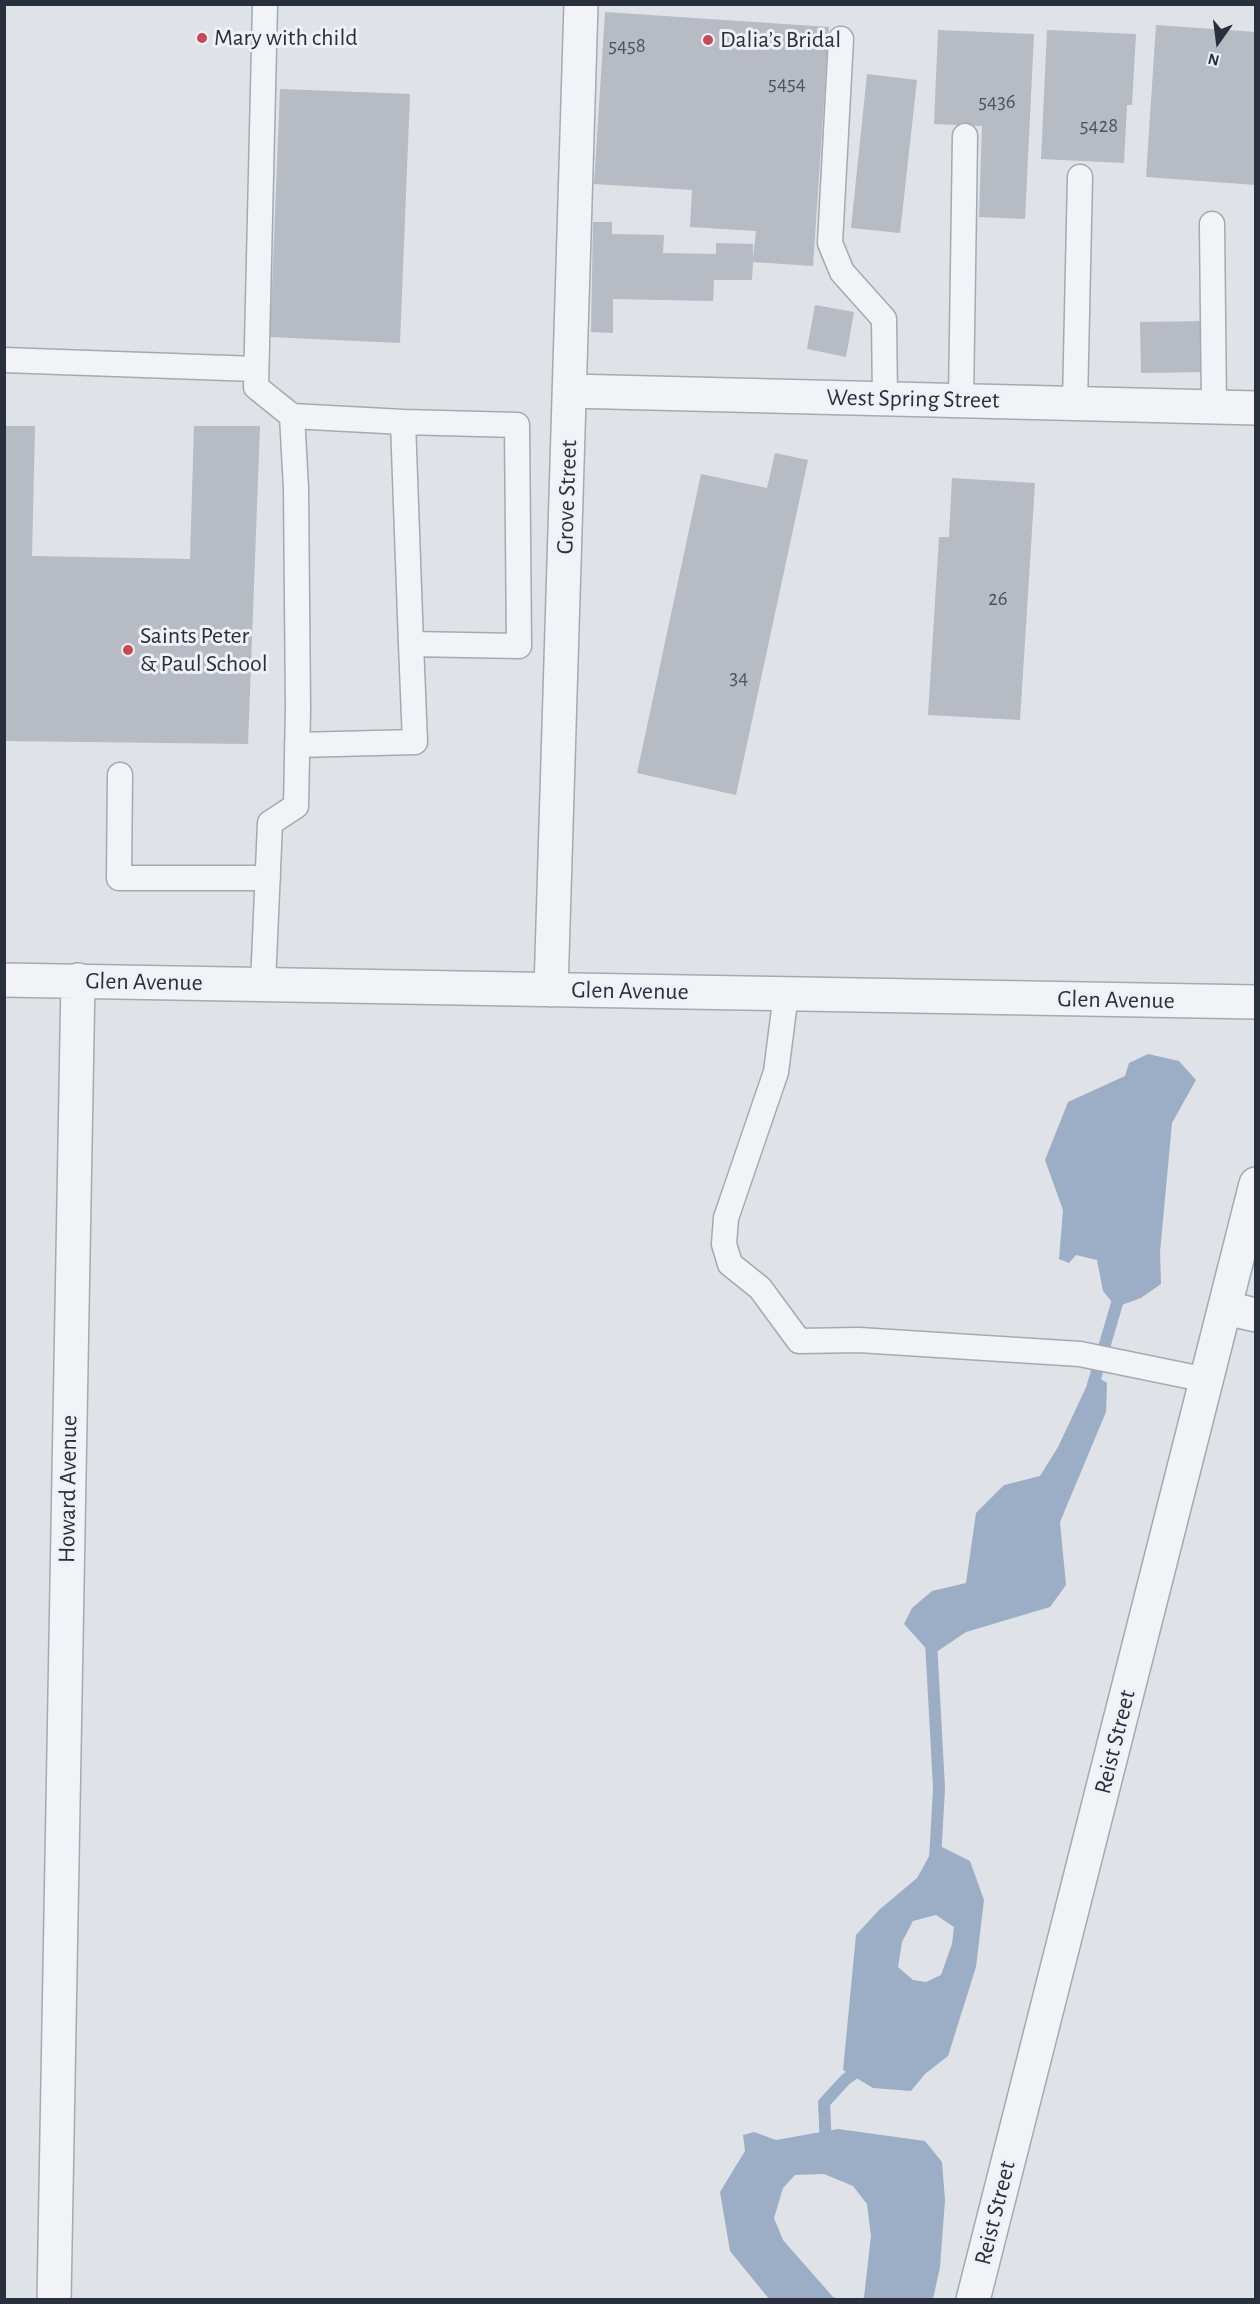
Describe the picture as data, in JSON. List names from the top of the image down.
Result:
{
  "streets": {
    "street": [
      "West Spring Street",
      "Grove Street",
      "Glen Avenue",
      "Howard Avenue",
      "Reist Street"
    ]
  },
  "crossings": [
    ["West Spring Street", "Grove Street"],
    ["Grove Street", "Glen Avenue"],
    ["Glen Avenue", "Howard Avenue"]
  ],
  "places": ["Mary with child", "Dalia’s Bridal", "Saints Peter & Paul School"],
  "house_numbers": [
    "5458",
    "5454",
    "5436",
    "5428",
    "26",
    "34"
  ],
  "north": "bottom"
}
